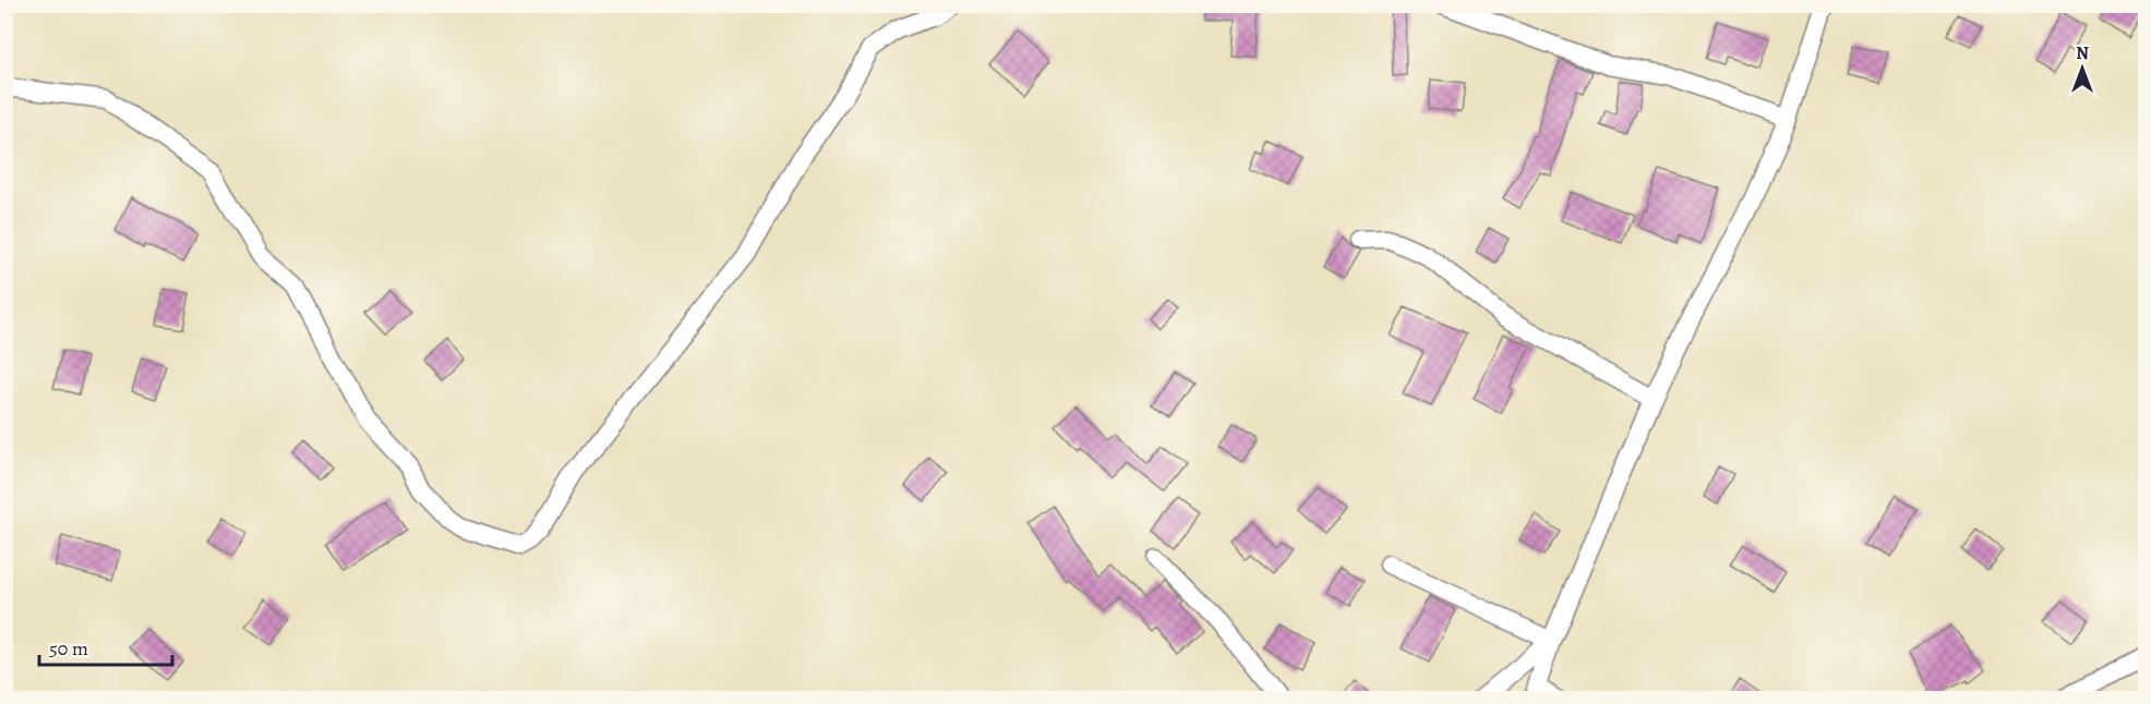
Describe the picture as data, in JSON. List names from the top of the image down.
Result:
{
  "scale_bar": "50 m",
  "north": "top"
}
